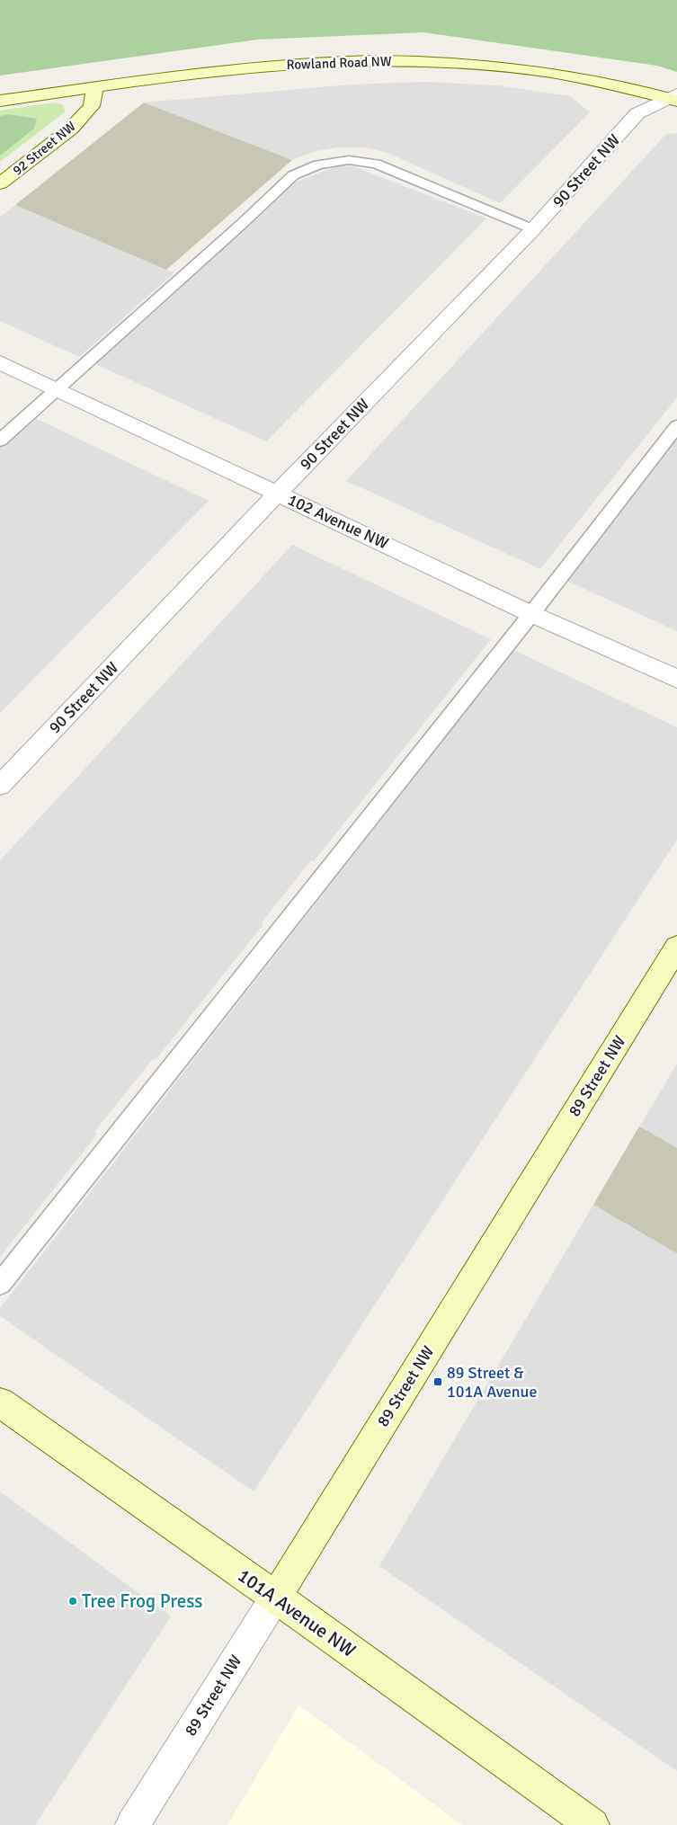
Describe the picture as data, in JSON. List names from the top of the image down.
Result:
{
  "streets": {
    "street": [
      "Rowland Road NW",
      "92 Street NW",
      "90 Street NW",
      "102 Avenue NW",
      "89 Street NW",
      "101A Avenue NW"
    ]
  },
  "crossings": [
    ["Rowland Road NW", "92 Street NW"],
    ["Rowland Road NW", "90 Street NW"],
    ["90 Street NW", "102 Avenue NW"],
    ["89 Street NW", "101A Avenue NW"]
  ],
  "places": {
    "transit": ["89 Street & 101A Avenue"],
    "other": ["Tree Frog Press"]
  }
}
